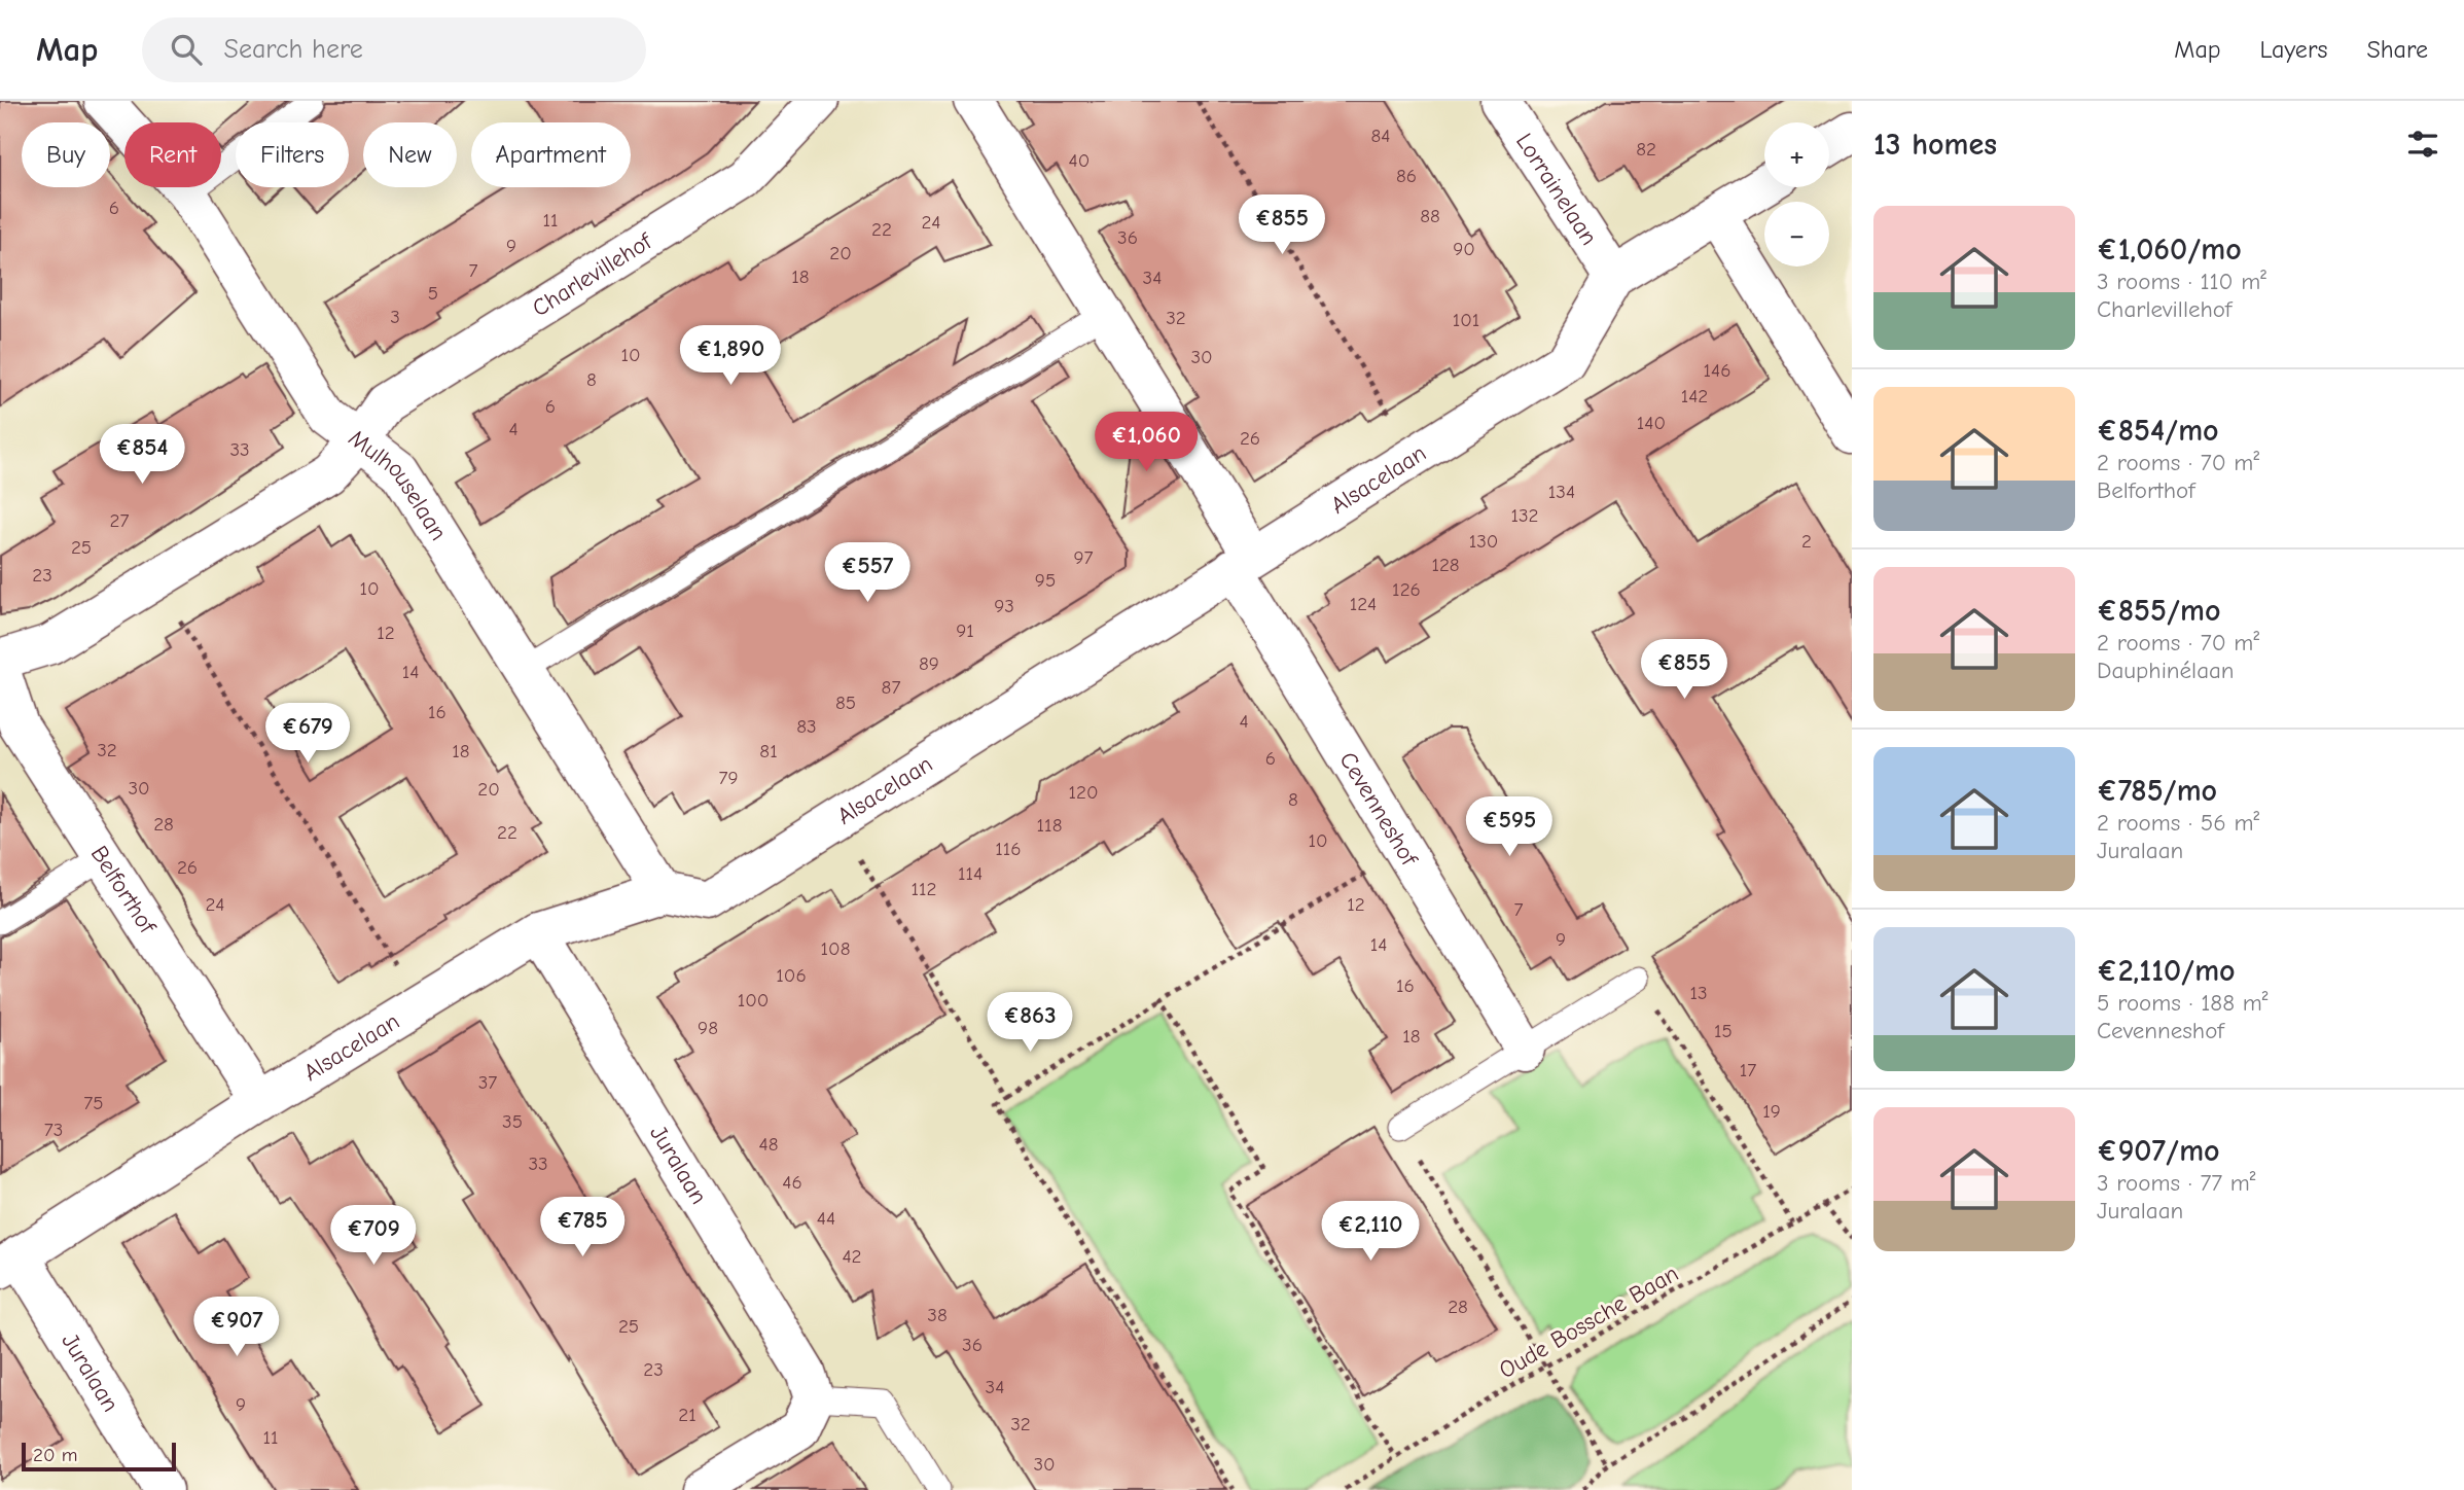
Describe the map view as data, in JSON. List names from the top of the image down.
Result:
{
  "streets": {
    "street": [
      "Lorrainelaan",
      "Charlevillehof",
      "Alsacelaan",
      "Mulhouselaan",
      "Cevenneshof",
      "Belforthof",
      "Juralaan"
    ],
    "path": ["Oude Bossche Baan"]
  },
  "crossings": [
    ["Lorrainelaan", "Alsacelaan"],
    ["Charlevillehof", "Mulhouselaan"],
    ["Alsacelaan", "Mulhouselaan"],
    ["Alsacelaan", "Cevenneshof"],
    ["Alsacelaan", "Belforthof"],
    ["Alsacelaan", "Juralaan"]
  ],
  "house_numbers": [
    "84",
    "82",
    "40",
    "86",
    "6",
    "88",
    "11",
    "24",
    "22",
    "36",
    "9",
    "90",
    "20",
    "7",
    "18",
    "34",
    "5",
    "3",
    "32",
    "101",
    "10",
    "30",
    "146",
    "8",
    "142",
    "6",
    "140",
    "4",
    "26",
    "33",
    "134",
    "132",
    "27",
    "130",
    "2",
    "25",
    "97",
    "128",
    "23",
    "95",
    "10",
    "126",
    "124",
    "93",
    "91",
    "12",
    "89",
    "14",
    "87",
    "85",
    "16",
    "4",
    "83",
    "32",
    "18",
    "81",
    "6",
    "79",
    "30",
    "20",
    "120",
    "8",
    "28",
    "118",
    "22",
    "10",
    "116",
    "26",
    "114",
    "112",
    "24",
    "12",
    "7",
    "9",
    "14",
    "108",
    "106",
    "16",
    "13",
    "100",
    "98",
    "15",
    "18",
    "17",
    "37",
    "75",
    "19",
    "35",
    "73",
    "48",
    "33",
    "46",
    "44",
    "42",
    "28",
    "38",
    "25",
    "36",
    "23",
    "34",
    "9",
    "21",
    "32",
    "11",
    "30"
  ],
  "scale_bar": "20 m",
  "page": {
    "header": "Map",
    "search": "Search here",
    "nav": ["Map", "Layers", "Share"],
    "heading": "13 homes",
    "map_buttons": ["+", "−"],
    "chip": [
      "Buy",
      "Rent",
      "Filters",
      "New",
      "Apartment"
    ],
    "list": [
      {
        "name": "€1,060/mo",
        "note": "3 rooms · 110 m² · Charlevillehof"
      },
      {
        "name": "€854/mo",
        "note": "2 rooms · 70 m² · Belforthof"
      },
      {
        "name": "€855/mo",
        "note": "2 rooms · 70 m² · Dauphinélaan"
      },
      {
        "name": "€785/mo",
        "note": "2 rooms · 56 m² · Juralaan"
      },
      {
        "name": "€2,110/mo",
        "note": "5 rooms · 188 m² · Cevenneshof"
      },
      {
        "name": "€907/mo",
        "note": "3 rooms · 77 m² · Juralaan"
      }
    ],
    "price": [
      "€855",
      "€1,890",
      "€1,060",
      "€854",
      "€557",
      "€855",
      "€679",
      "€595",
      "€863",
      "€785",
      "€2,110",
      "€709",
      "€907"
    ],
    "scale": "20 m"
  }
}
